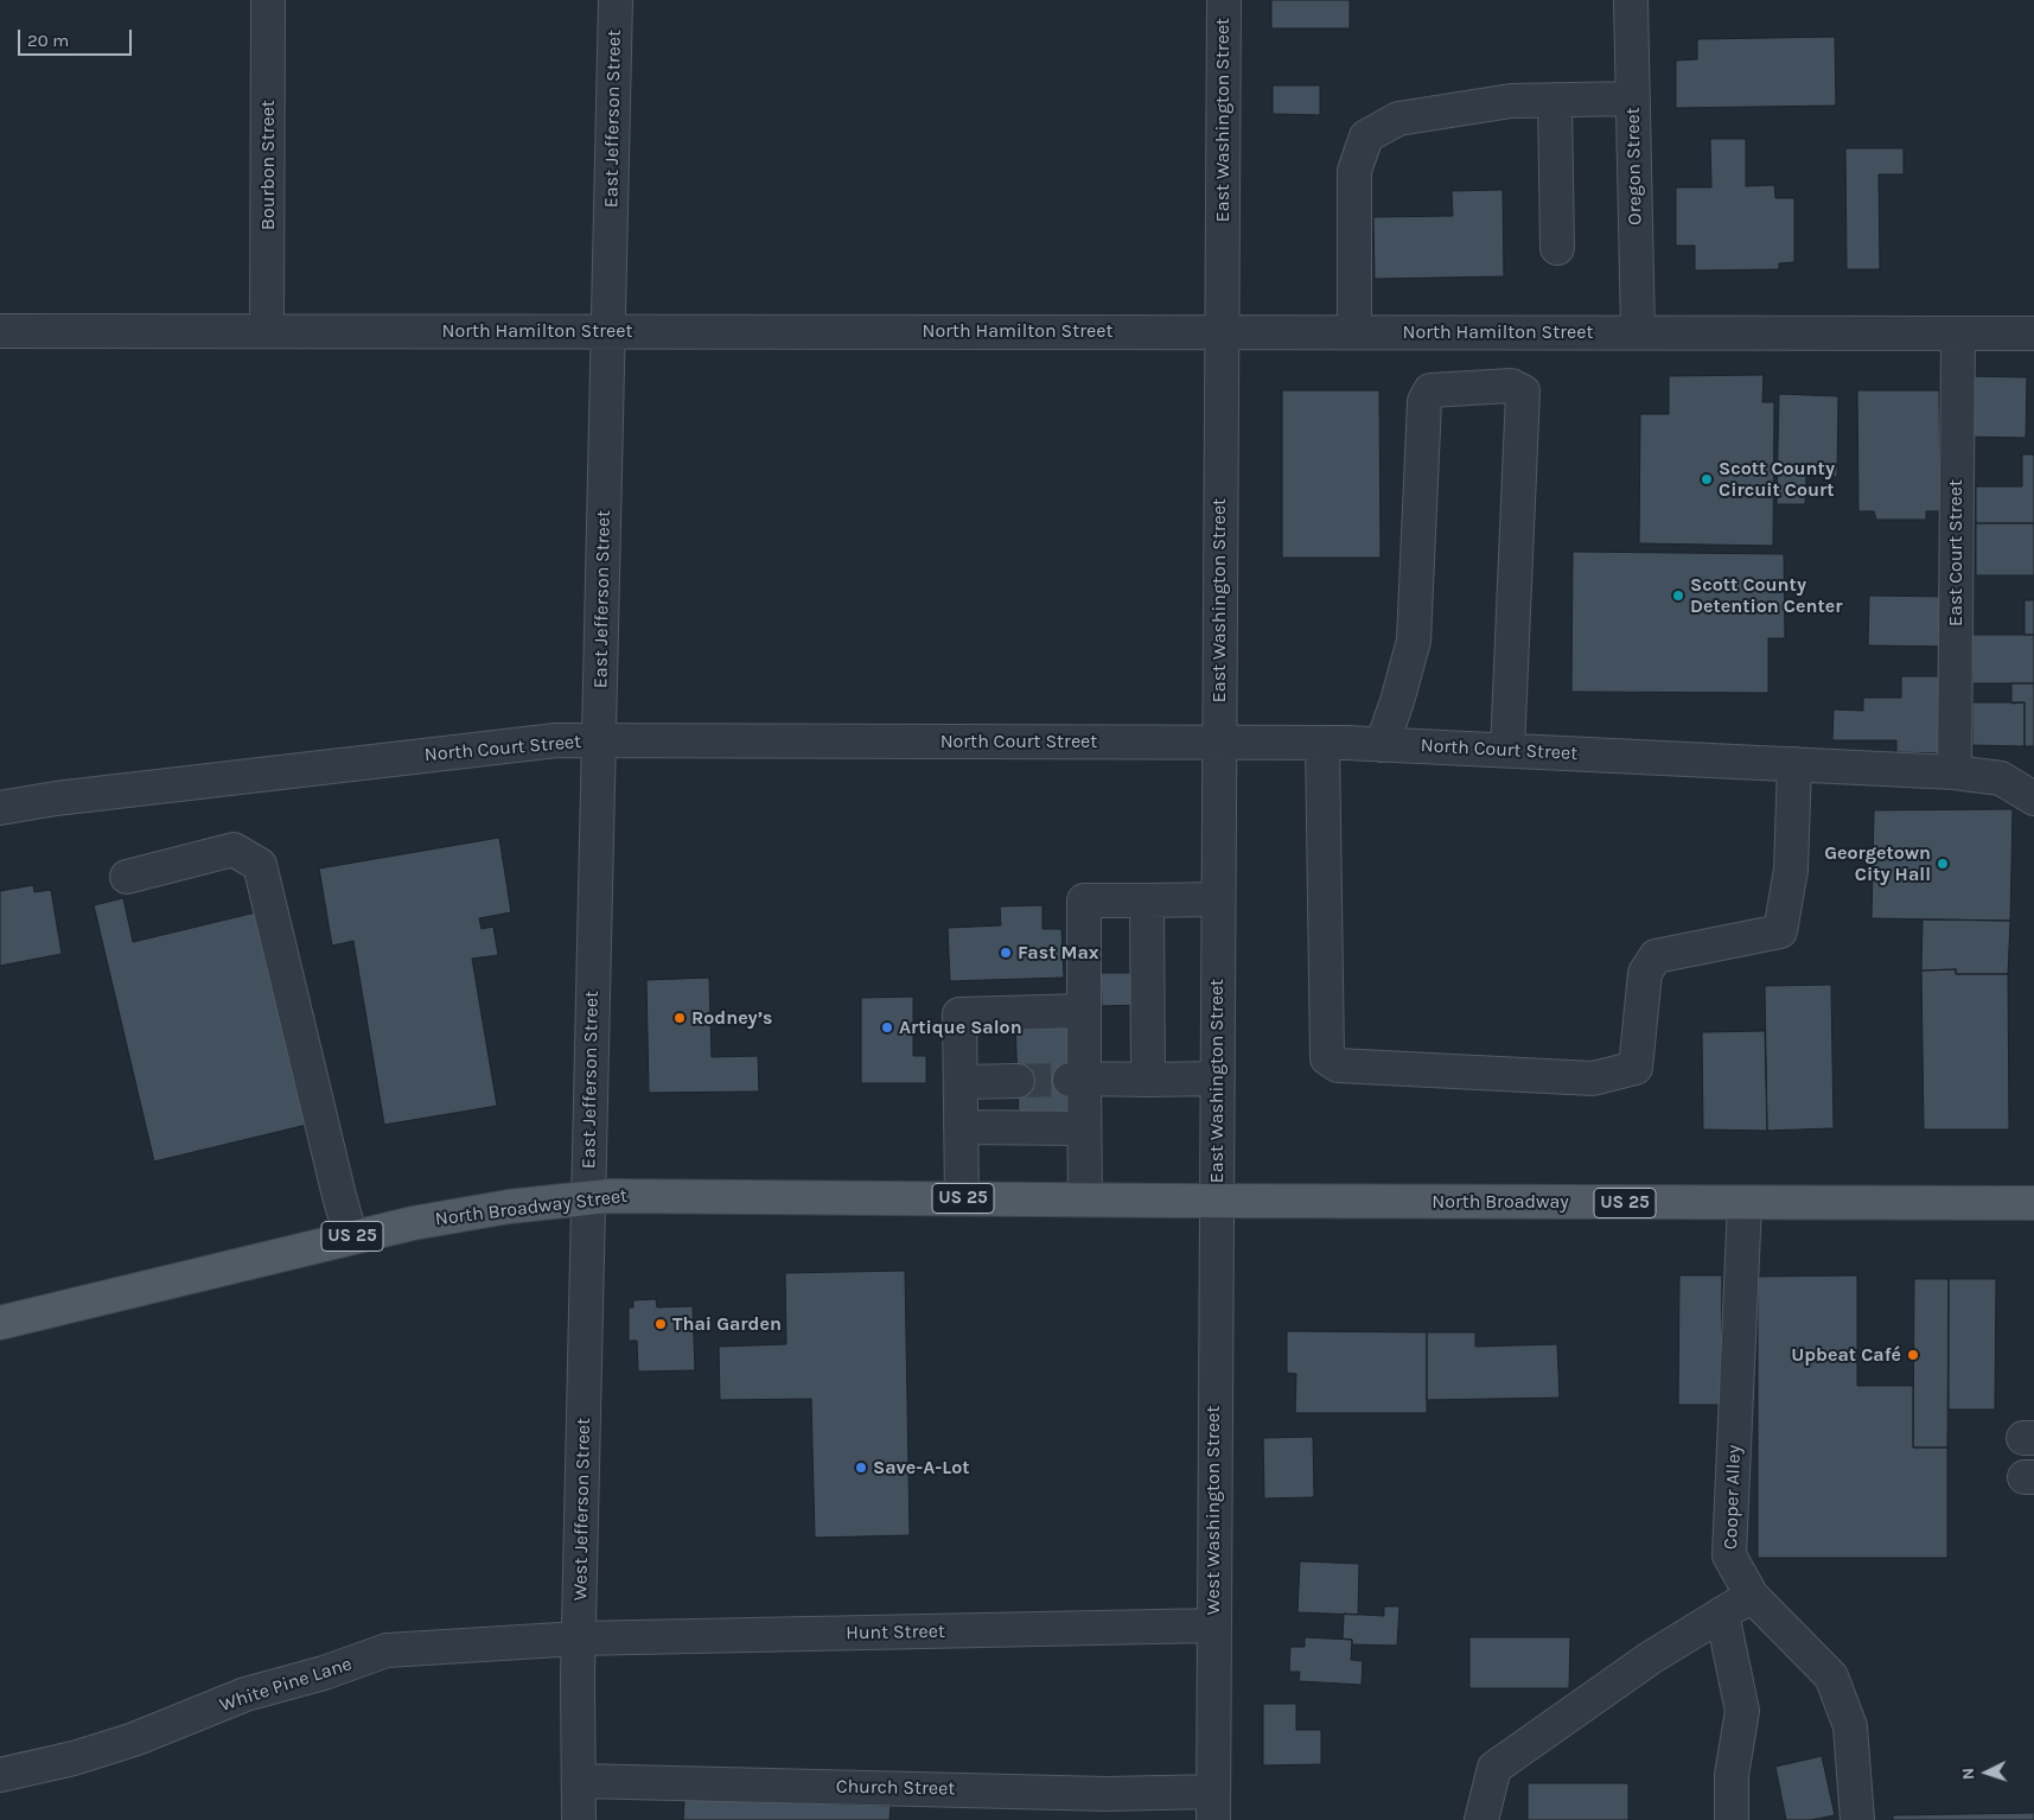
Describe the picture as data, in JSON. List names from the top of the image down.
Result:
{
  "streets": {
    "main road": ["US 25", "North Broadway", "North Broadway Street"],
    "street": [
      "East Jefferson Street",
      "East Washington Street",
      "Bourbon Street",
      "Oregon Street",
      "North Hamilton Street",
      "East Court Street",
      "North Court Street",
      "Cooper Alley",
      "West Jefferson Street",
      "West Washington Street",
      "Hunt Street",
      "White Pine Lane",
      "Church Street"
    ]
  },
  "crossings": [
    ["East Jefferson Street", "North Hamilton Street"],
    ["East Jefferson Street", "North Court Street"],
    ["East Jefferson Street", "North Broadway Street"],
    ["East Jefferson Street", "West Jefferson Street"],
    ["East Washington Street", "North Hamilton Street"],
    ["East Washington Street", "North Court Street"],
    ["East Washington Street", "North Broadway"],
    ["East Washington Street", "North Broadway Street"],
    ["East Washington Street", "West Washington Street"],
    ["Bourbon Street", "North Hamilton Street"],
    ["Oregon Street", "North Hamilton Street"],
    ["North Hamilton Street", "East Court Street"],
    ["East Court Street", "North Court Street"],
    ["North Broadway", "North Broadway Street"],
    ["North Broadway", "Cooper Alley"],
    ["North Broadway", "West Washington Street"],
    ["North Broadway Street", "West Jefferson Street"],
    ["North Broadway Street", "West Washington Street"],
    ["West Jefferson Street", "Hunt Street"],
    ["West Jefferson Street", "White Pine Lane"],
    ["West Jefferson Street", "Church Street"],
    ["West Washington Street", "Hunt Street"],
    ["West Washington Street", "Church Street"],
    ["Hunt Street", "White Pine Lane"]
  ],
  "places": [
    "Scott County Circuit Court",
    "Scott County Detention Center",
    "Georgetown City Hall",
    "Fast Max",
    "Rodney’s",
    "Artique Salon",
    "Thai Garden",
    "Upbeat Café",
    "Save-A-Lot"
  ],
  "scale_bar": "20 m",
  "north": "left"
}
